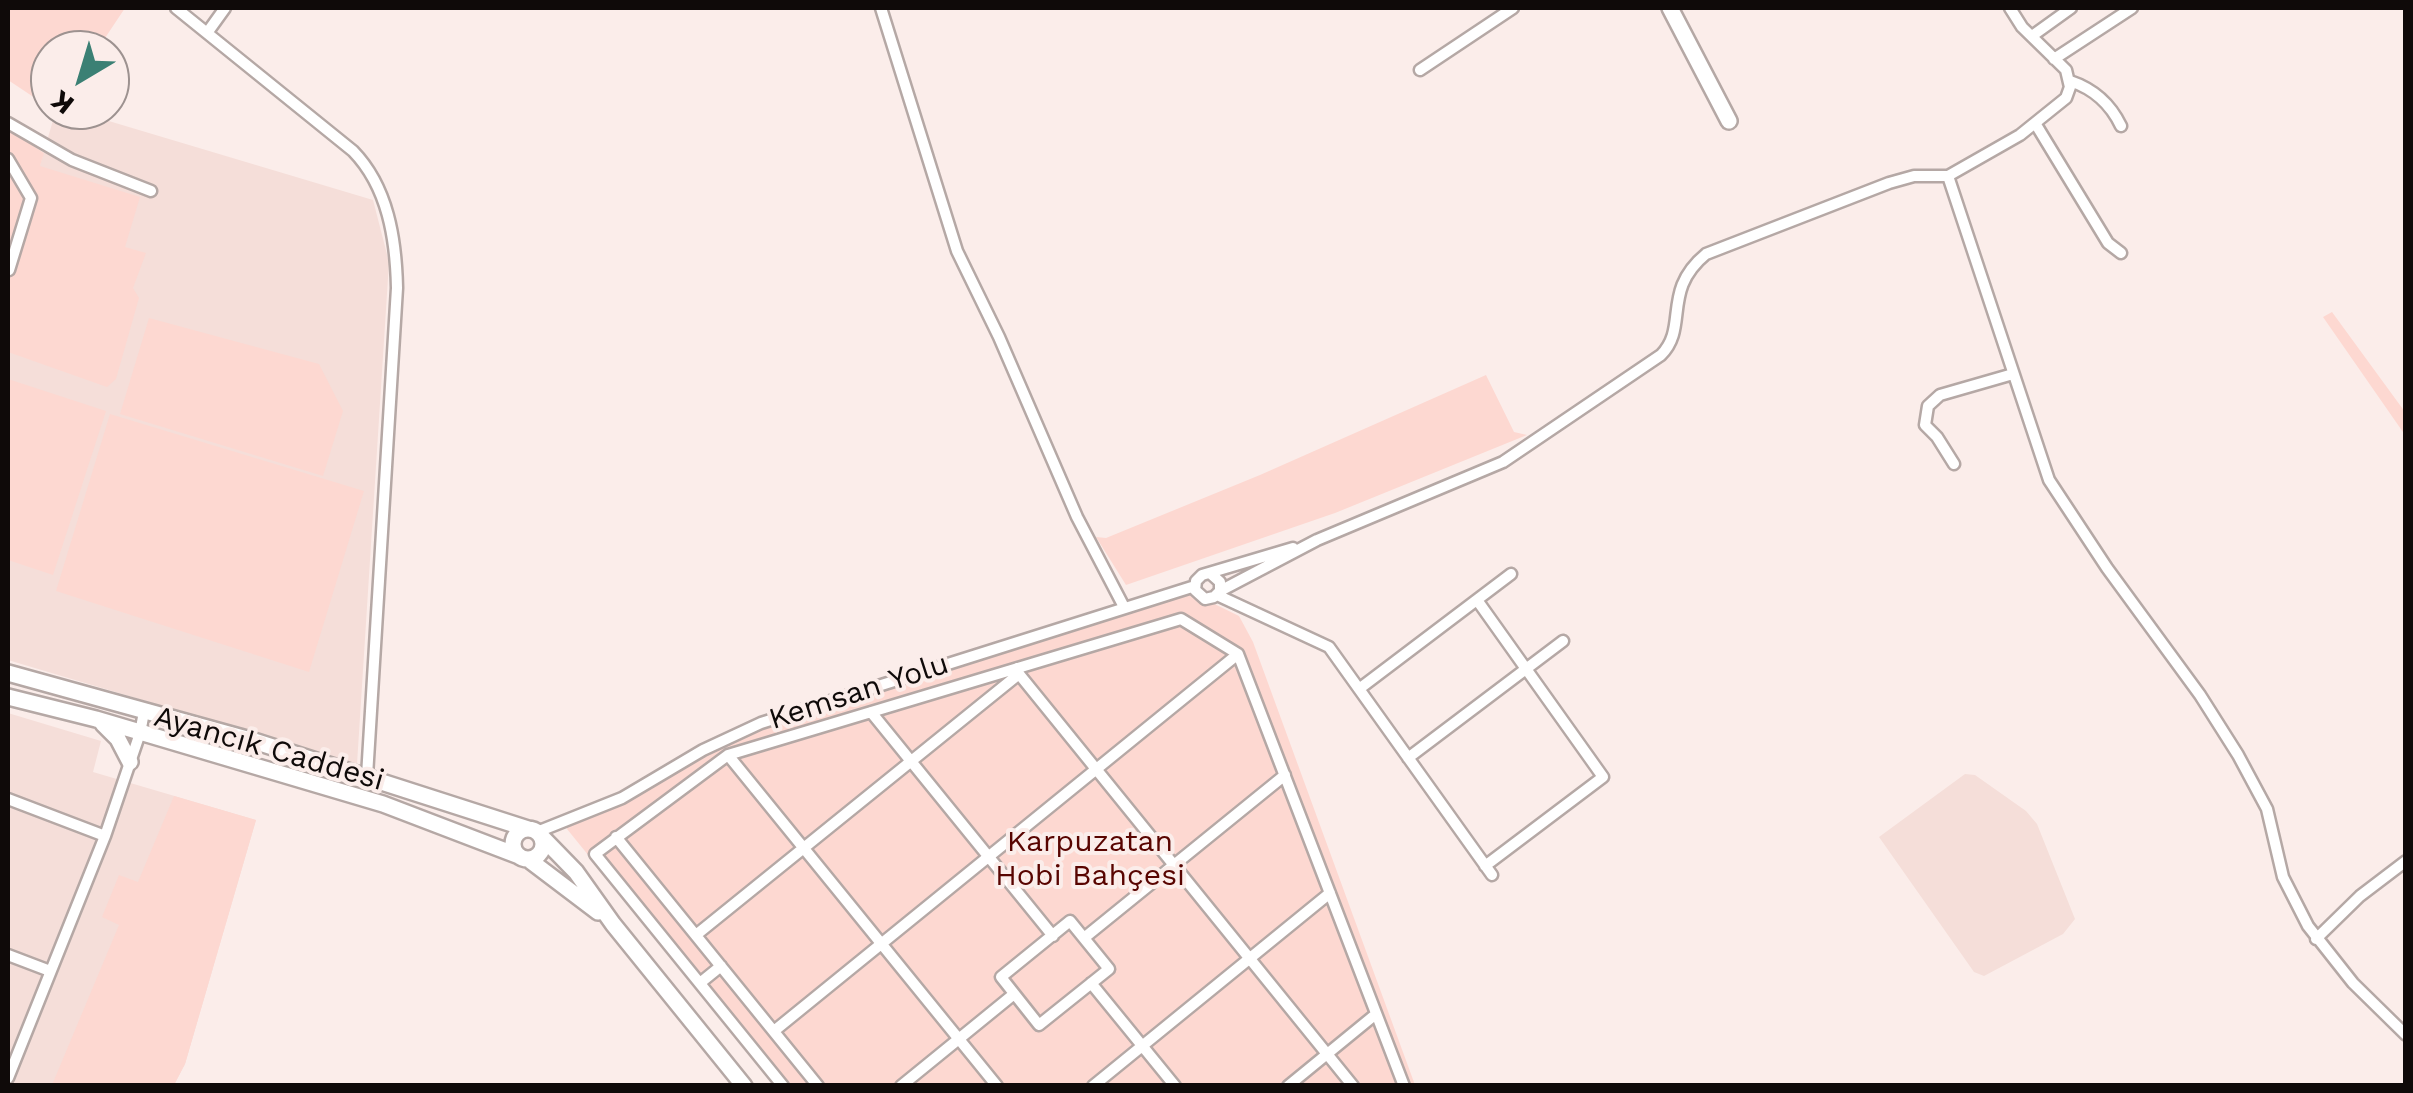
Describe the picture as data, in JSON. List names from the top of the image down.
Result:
{
  "streets": {
    "street": ["Kemsan Yolu", "Ayancık Caddesi"]
  },
  "crossings": [
    ["Kemsan Yolu", "Ayancık Caddesi"]
  ],
  "parks": ["Karpuzatan Hobi Bahçesi"],
  "north": "bottom left"
}
